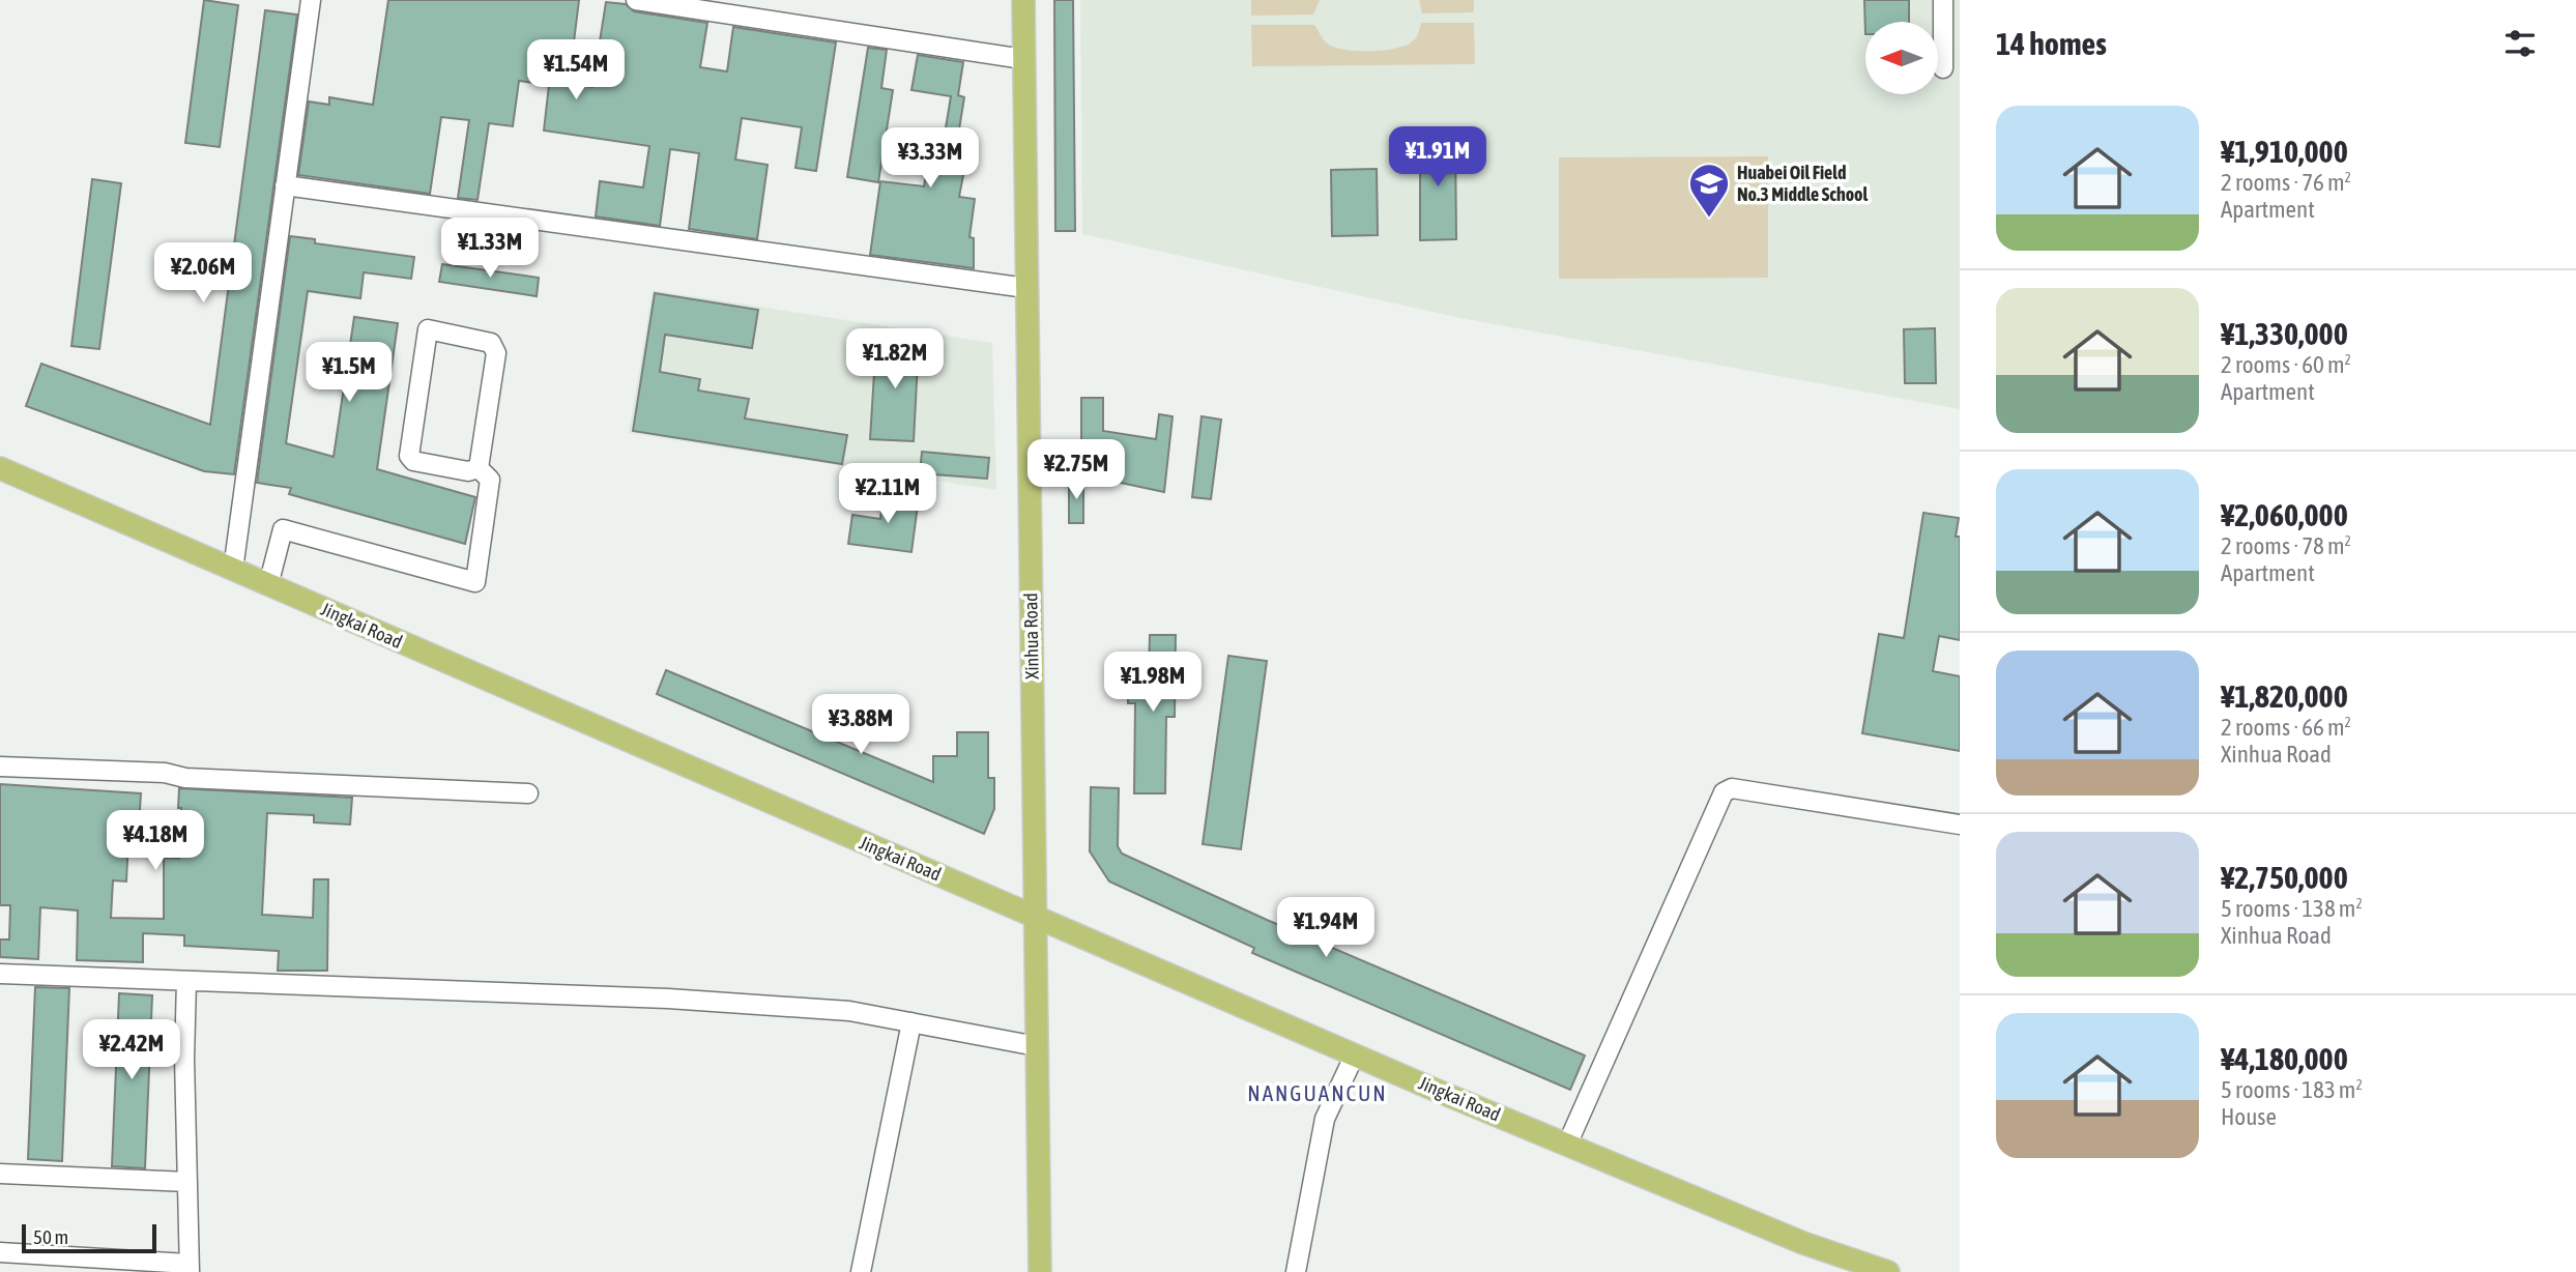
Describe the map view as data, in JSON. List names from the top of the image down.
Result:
{
  "streets": {
    "main road": ["Jingkai Road", "Xinhua Road"]
  },
  "crossings": [
    ["Jingkai Road", "Xinhua Road"]
  ],
  "districts": ["NANGUANCUN"],
  "places": {
    "school or university": ["Huabei Oil Field No.3 Middle School"]
  },
  "scale_bar": "50 m",
  "north": "left",
  "page": {
    "heading": "14 homes",
    "price": [
      "¥1.54M",
      "¥1.91M",
      "¥3.33M",
      "¥1.33M",
      "¥2.06M",
      "¥1.82M",
      "¥1.5M",
      "¥2.75M",
      "¥2.11M",
      "¥1.98M",
      "¥3.88M",
      "¥4.18M",
      "¥1.94M",
      "¥2.42M"
    ],
    "list": [
      {
        "name": "¥1,910,000",
        "note": "2 rooms · 76 m² · Apartment"
      },
      {
        "name": "¥1,330,000",
        "note": "2 rooms · 60 m² · Apartment"
      },
      {
        "name": "¥2,060,000",
        "note": "2 rooms · 78 m² · Apartment"
      },
      {
        "name": "¥1,820,000",
        "note": "2 rooms · 66 m² · Xinhua Road"
      },
      {
        "name": "¥2,750,000",
        "note": "5 rooms · 138 m² · Xinhua Road"
      },
      {
        "name": "¥4,180,000",
        "note": "5 rooms · 183 m² · House"
      }
    ],
    "scale": "50 m"
  }
}
